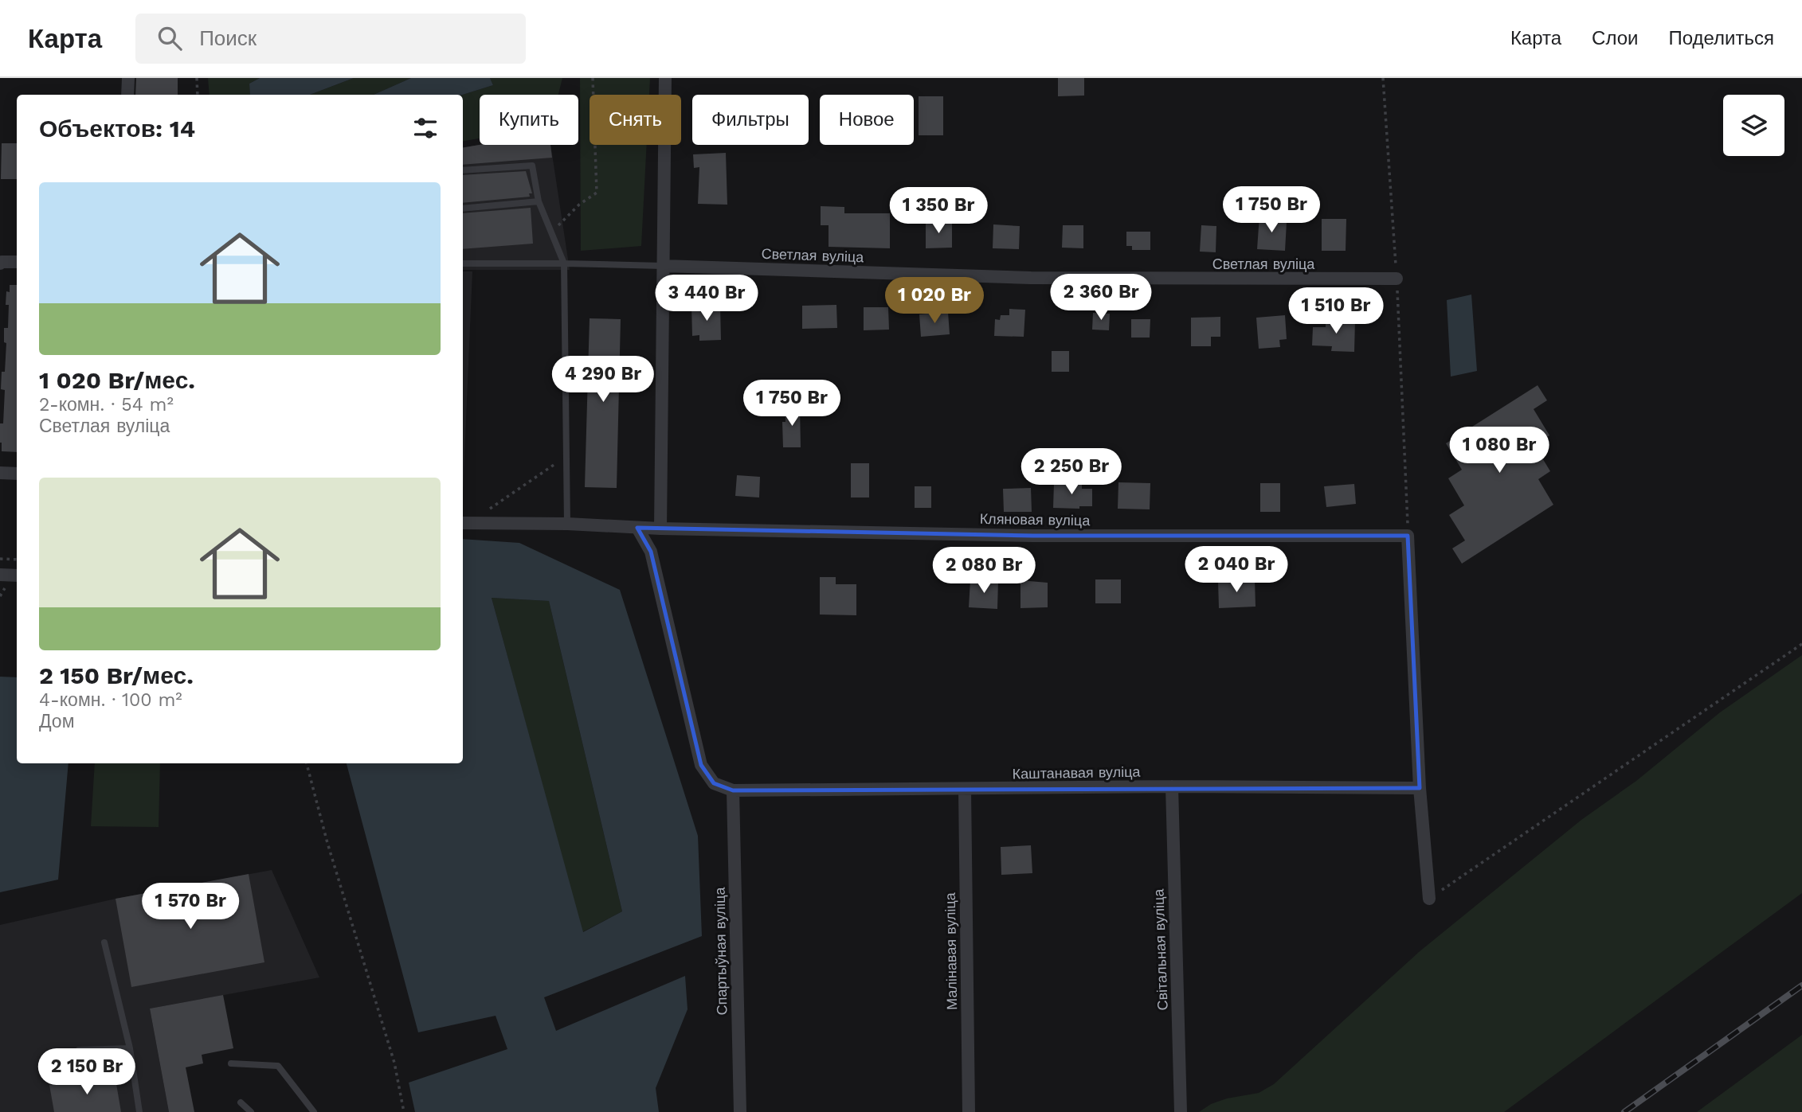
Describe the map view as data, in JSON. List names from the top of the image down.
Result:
{
  "streets": {
    "street": [
      "Светлая вуліца",
      "Кляновая вуліца",
      "Каштанавая вуліца",
      "Світальная вуліца",
      "Спартыўная вуліца",
      "Малінавая вуліца"
    ]
  },
  "crossings": [
    ["Каштанавая вуліца", "Світальная вуліца"],
    ["Каштанавая вуліца", "Спартыўная вуліца"],
    ["Каштанавая вуліца", "Малінавая вуліца"]
  ],
  "page": {
    "header": "Карта",
    "search": "Поиск",
    "nav": ["Карта", "Слои", "Поделиться"],
    "chip": [
      "Купить",
      "Снять",
      "Фильтры",
      "Новое"
    ],
    "heading": "Объектов: 14",
    "list": [
      {
        "name": "1 020 Br/мес.",
        "note": "2-комн. · 54 m² · Светлая вуліца"
      },
      {
        "name": "2 150 Br/мес.",
        "note": "4-комн. · 100 m² · Дом"
      }
    ],
    "price": [
      "1 750 Br",
      "1 350 Br",
      "2 360 Br",
      "3 440 Br",
      "1 020 Br",
      "1 510 Br",
      "4 290 Br",
      "1 750 Br",
      "1 080 Br",
      "2 250 Br",
      "2 040 Br",
      "2 080 Br",
      "1 570 Br",
      "2 150 Br"
    ]
  }
}
